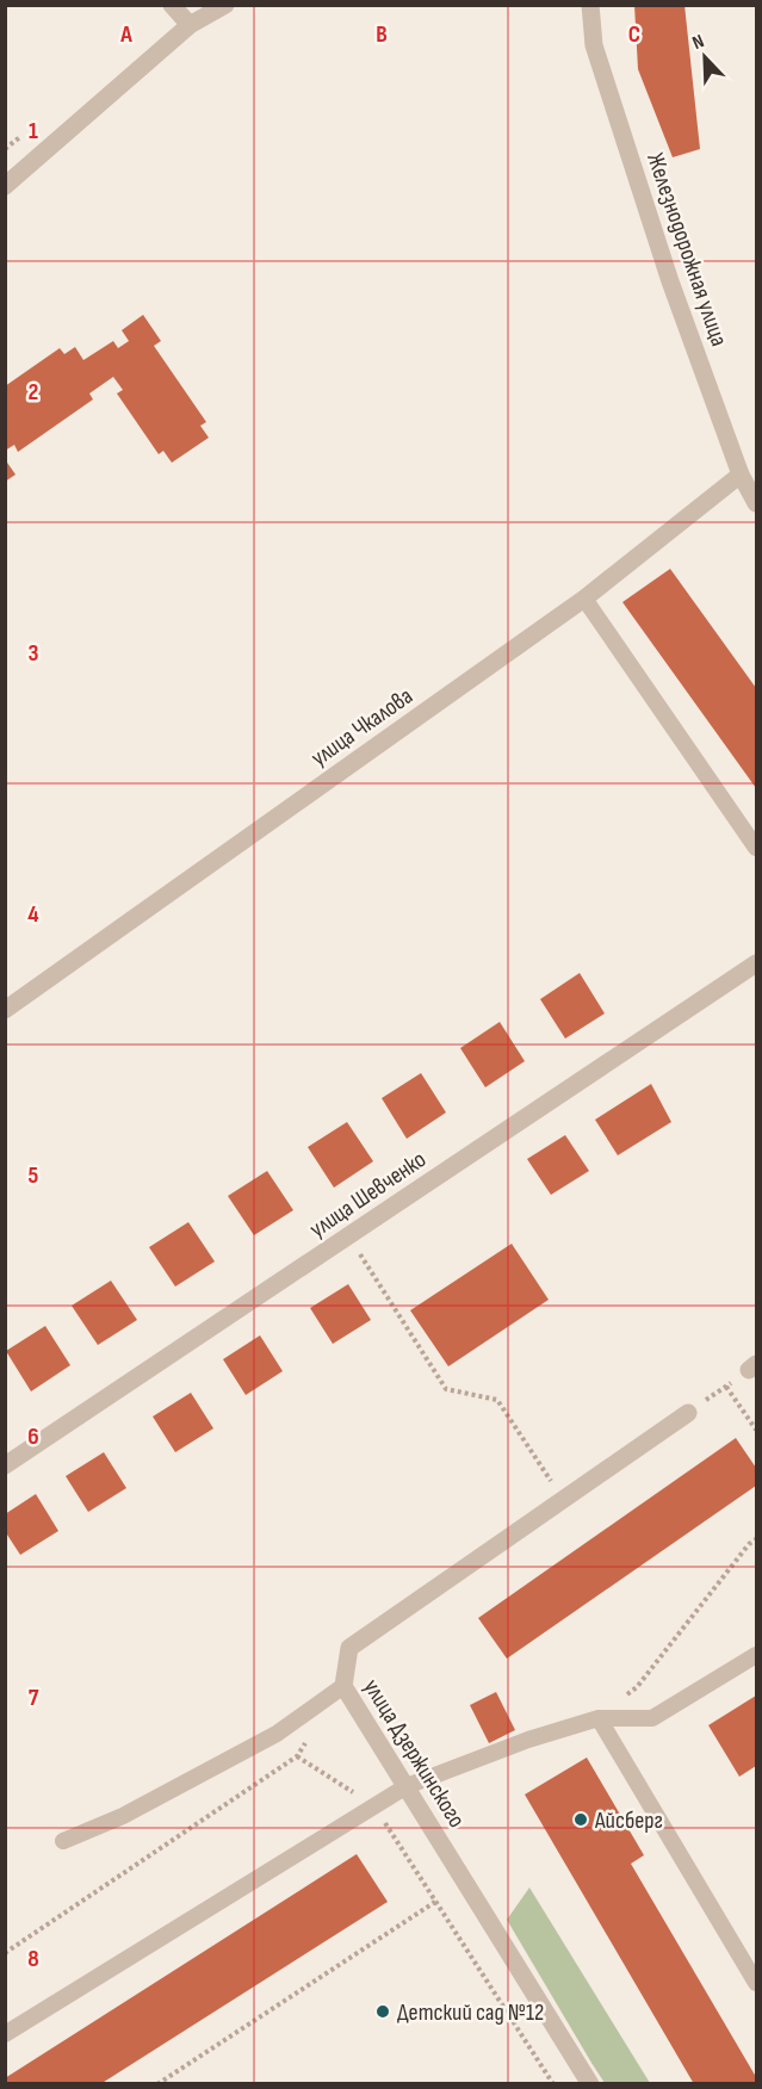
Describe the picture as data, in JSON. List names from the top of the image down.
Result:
{
  "streets": {
    "street": [
      "Железнодорожная улица",
      "улица Чкалова",
      "улица Шевченко",
      "улица Дзержинского"
    ]
  },
  "crossings": [
    ["Железнодорожная улица", "улица Чкалова"]
  ],
  "places": ["Айсберг", "Детский сад №12"],
  "north": "top left",
  "grid": {
    "columns": ["A", "B", "C"],
    "rows": [
      "1",
      "2",
      "3",
      "4",
      "5",
      "6",
      "7",
      "8"
    ]
  }
}
